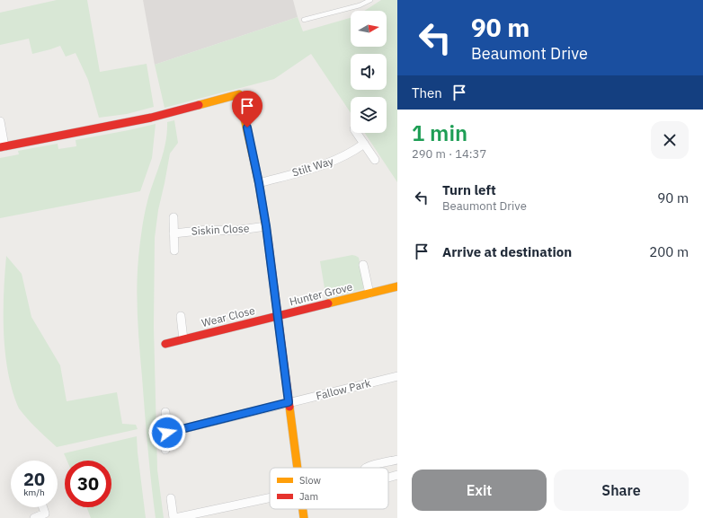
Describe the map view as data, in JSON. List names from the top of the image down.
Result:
{
  "streets": {
    "street": [
      "Stilt Way",
      "Siskin Close",
      "Hunter Grove",
      "Wear Close",
      "Fallow Park"
    ]
  },
  "crossings": [
    ["Hunter Grove", "Wear Close"]
  ],
  "legend": ["Slow", "Jam"],
  "north": "right",
  "page": {
    "turn": ["90 m", "Beaumont Drive"],
    "then": "Then",
    "heading": ["1 min", "290 m · 14:37"],
    "list": [
      {
        "name": "Turn left",
        "note": "Beaumont Drive",
        "value": "90 m"
      },
      {
        "name": "Arrive at destination",
        "value": "200 m"
      }
    ],
    "speed": "20 km/h",
    "limit": "30",
    "buttons": ["Exit", "Share"]
  }
}
